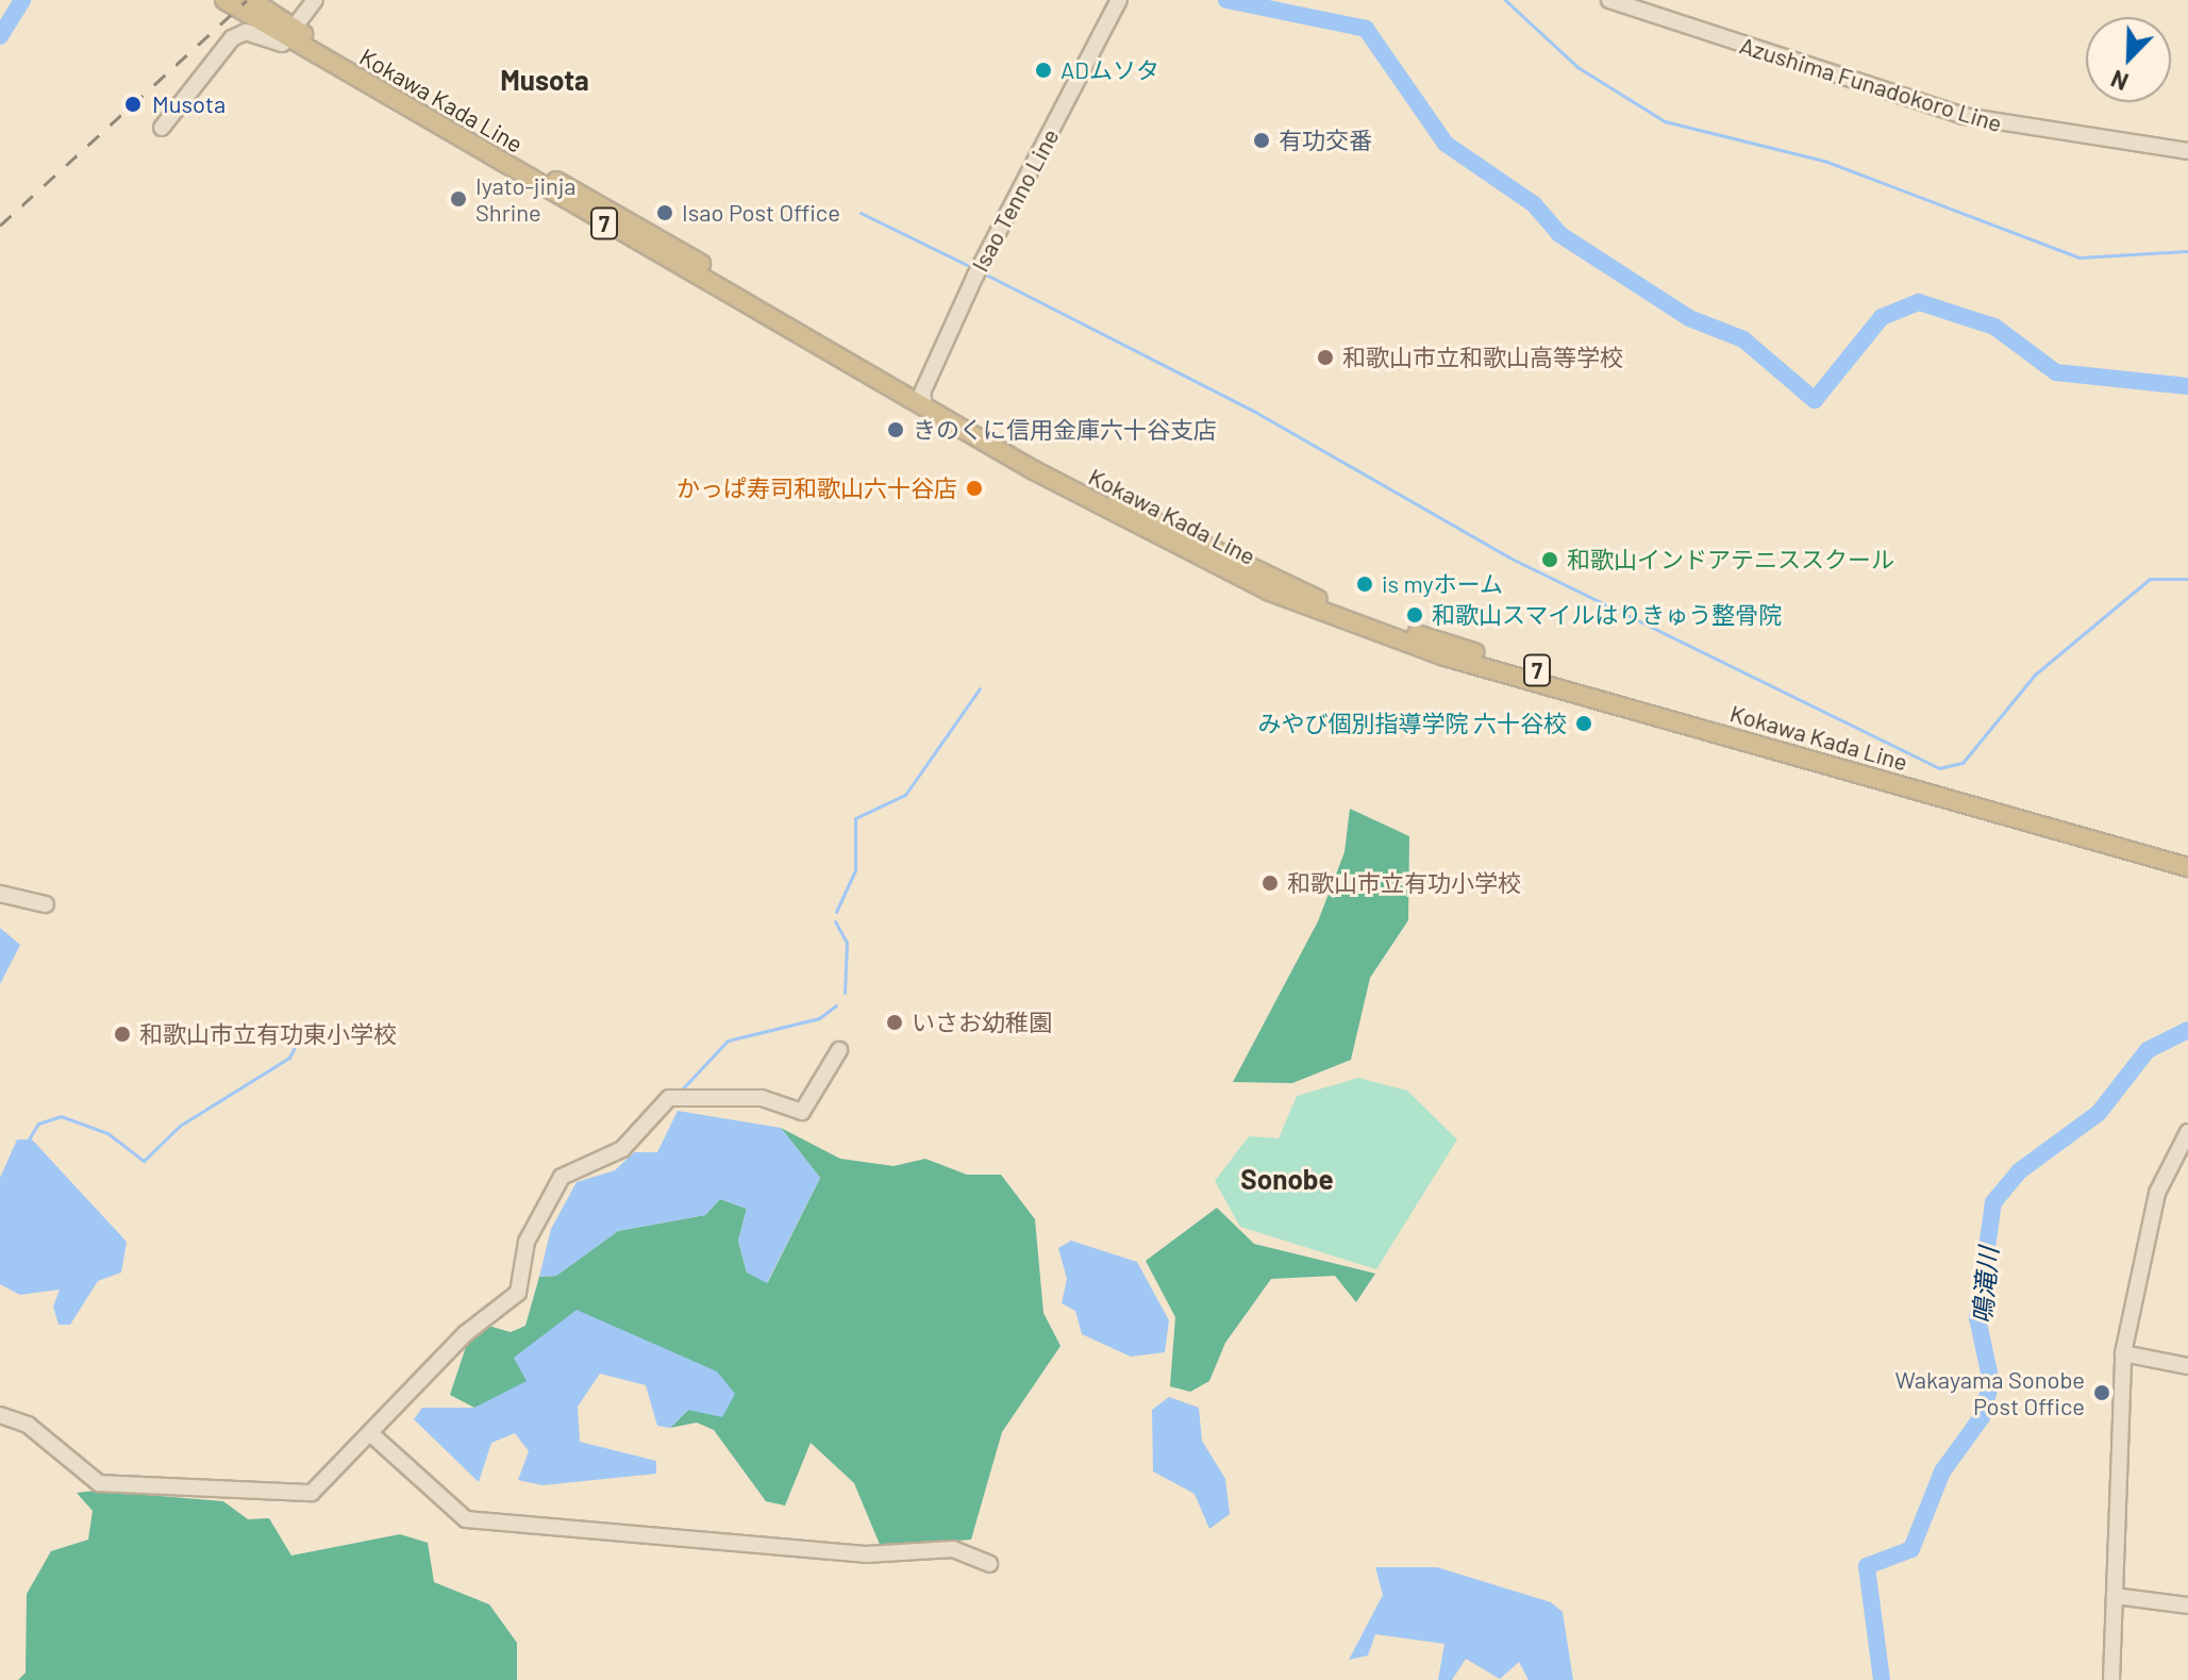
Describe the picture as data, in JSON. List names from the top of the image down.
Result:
{
  "streets": {
    "main road": ["Kokawa Kada Line", "7"],
    "street": ["Azushima Funadokoro Line", "Isao Tenno Line"]
  },
  "crossings": [
    ["Kokawa Kada Line", "Isao Tenno Line"]
  ],
  "districts": ["Musota", "Sonobe"],
  "water": ["鳴滝川"],
  "places": [
    "ADムソタ",
    "Musota",
    "有功交番",
    "Iyato-jinja Shrine",
    "Isao Post Office",
    "和歌山市立和歌山高等学校",
    "きのくに信用金庫六十谷支店",
    "かっぱ寿司和歌山六十谷店",
    "和歌山インドアテニススクール",
    "is myホーム",
    "和歌山スマイルはりきゅう整骨院",
    "みやび個別指導学院 六十谷校",
    "和歌山市立有功小学校",
    "いさお幼稚園",
    "和歌山市立有功東小学校",
    "Wakayama Sonobe Post Office"
  ],
  "north": "bottom left"
}
